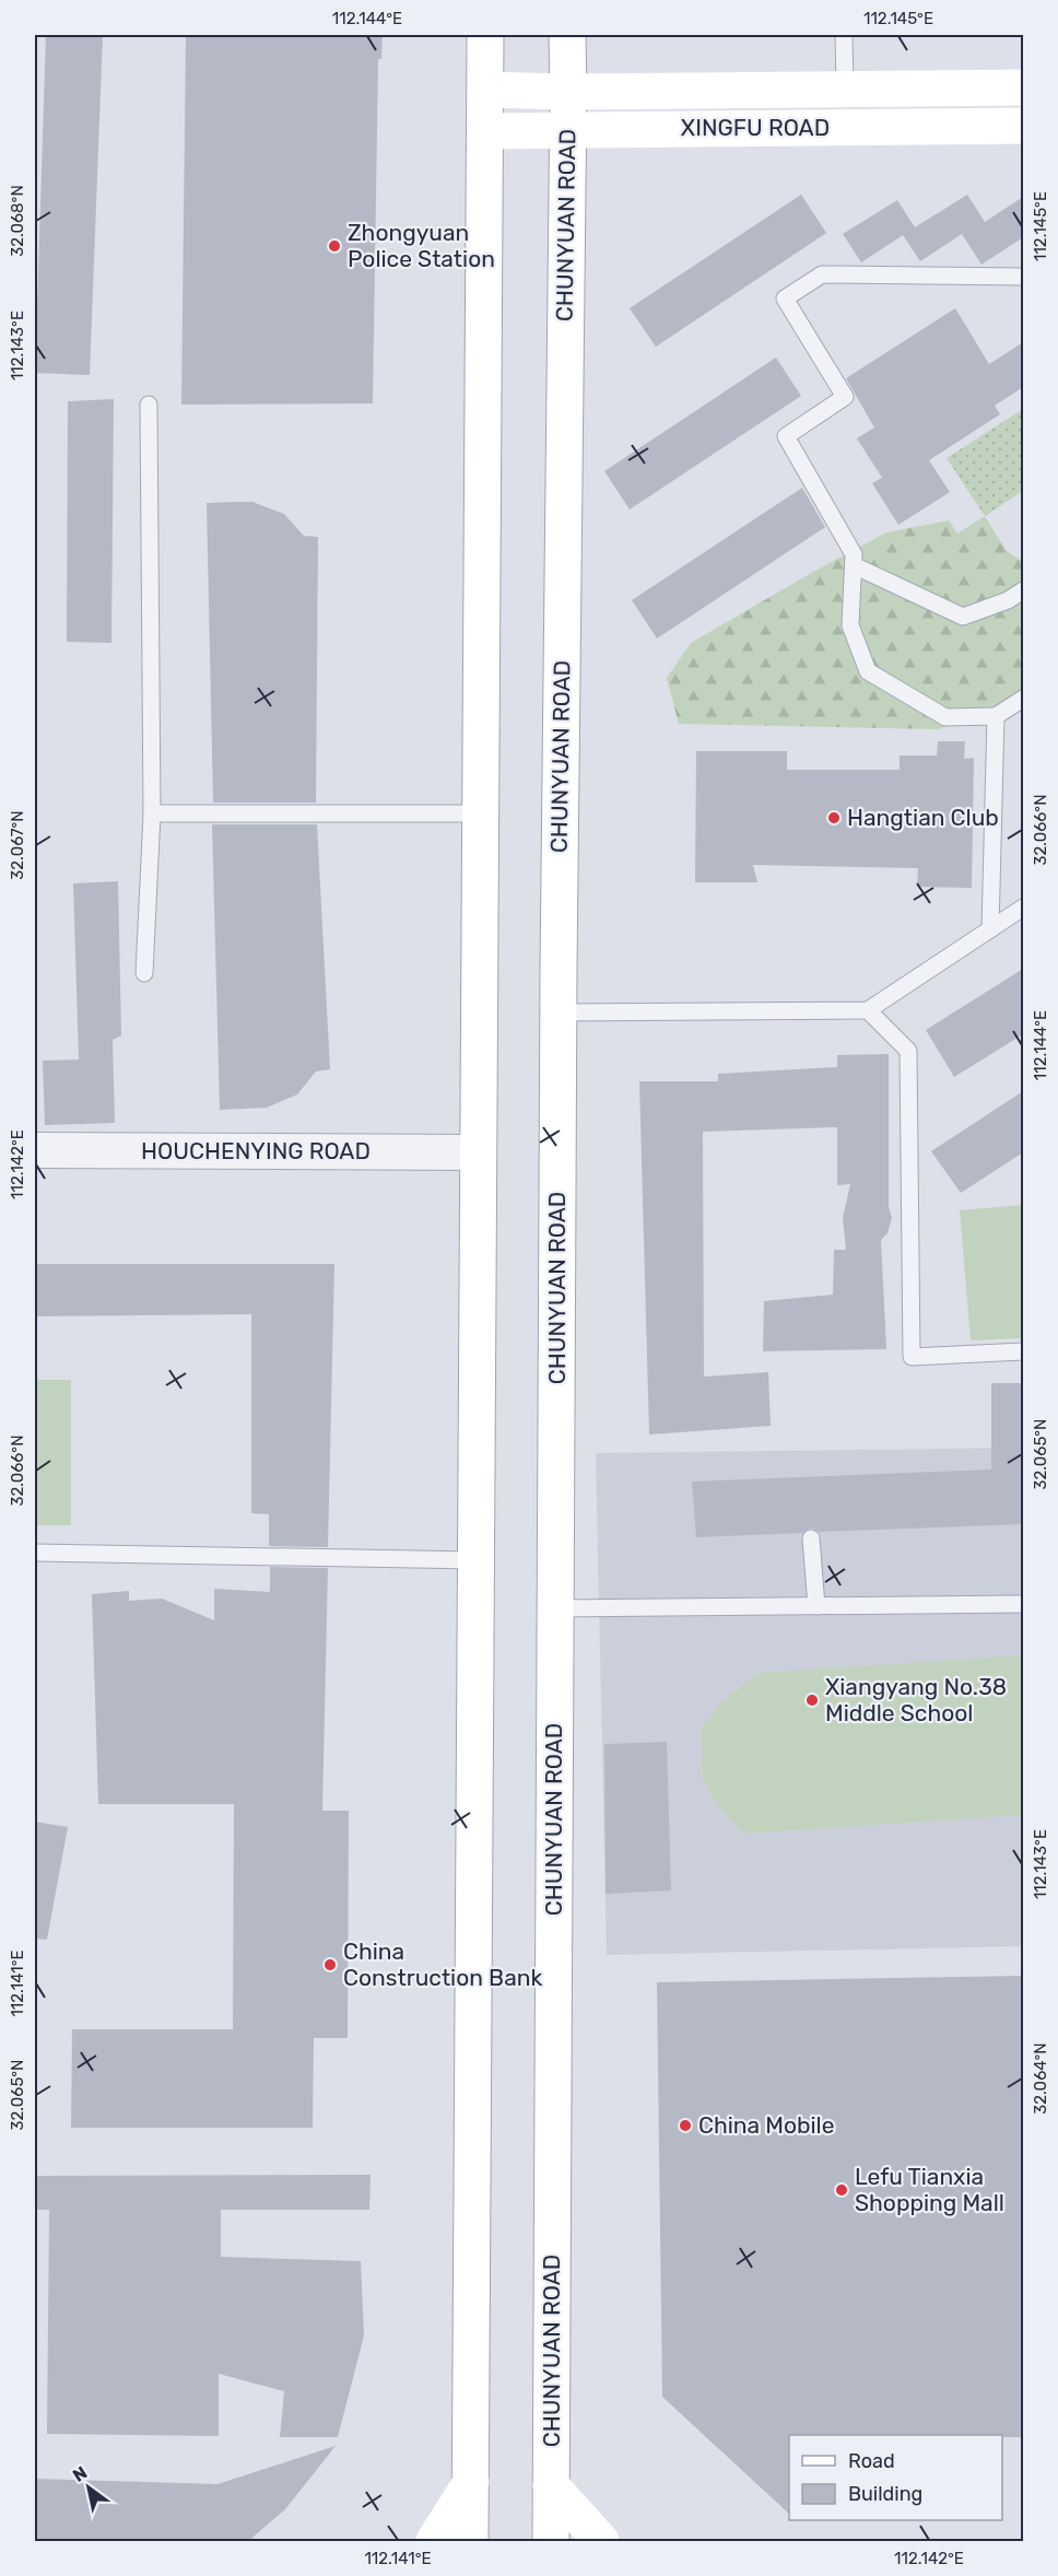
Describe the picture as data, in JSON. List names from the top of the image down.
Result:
{
  "streets": {
    "main road": ["XINGFU ROAD", "CHUNYUAN ROAD"],
    "street": ["HOUCHENYING ROAD"]
  },
  "crossings": [
    ["XINGFU ROAD", "CHUNYUAN ROAD"]
  ],
  "places": [
    "Zhongyuan Police Station",
    "Hangtian Club",
    "Xiangyang No.38 Middle School",
    "China Construction Bank",
    "China Mobile",
    "Lefu Tianxia Shopping Mall"
  ],
  "legend": ["Road", "Building"],
  "north": "top left",
  "coordinates": [
    "112.144°E",
    "112.145°E",
    "32.068°N",
    "112.143°E",
    "32.066°N",
    "32.067°N",
    "112.142°E",
    "32.065°N",
    "112.141°E",
    "32.064°N"
  ]
}
